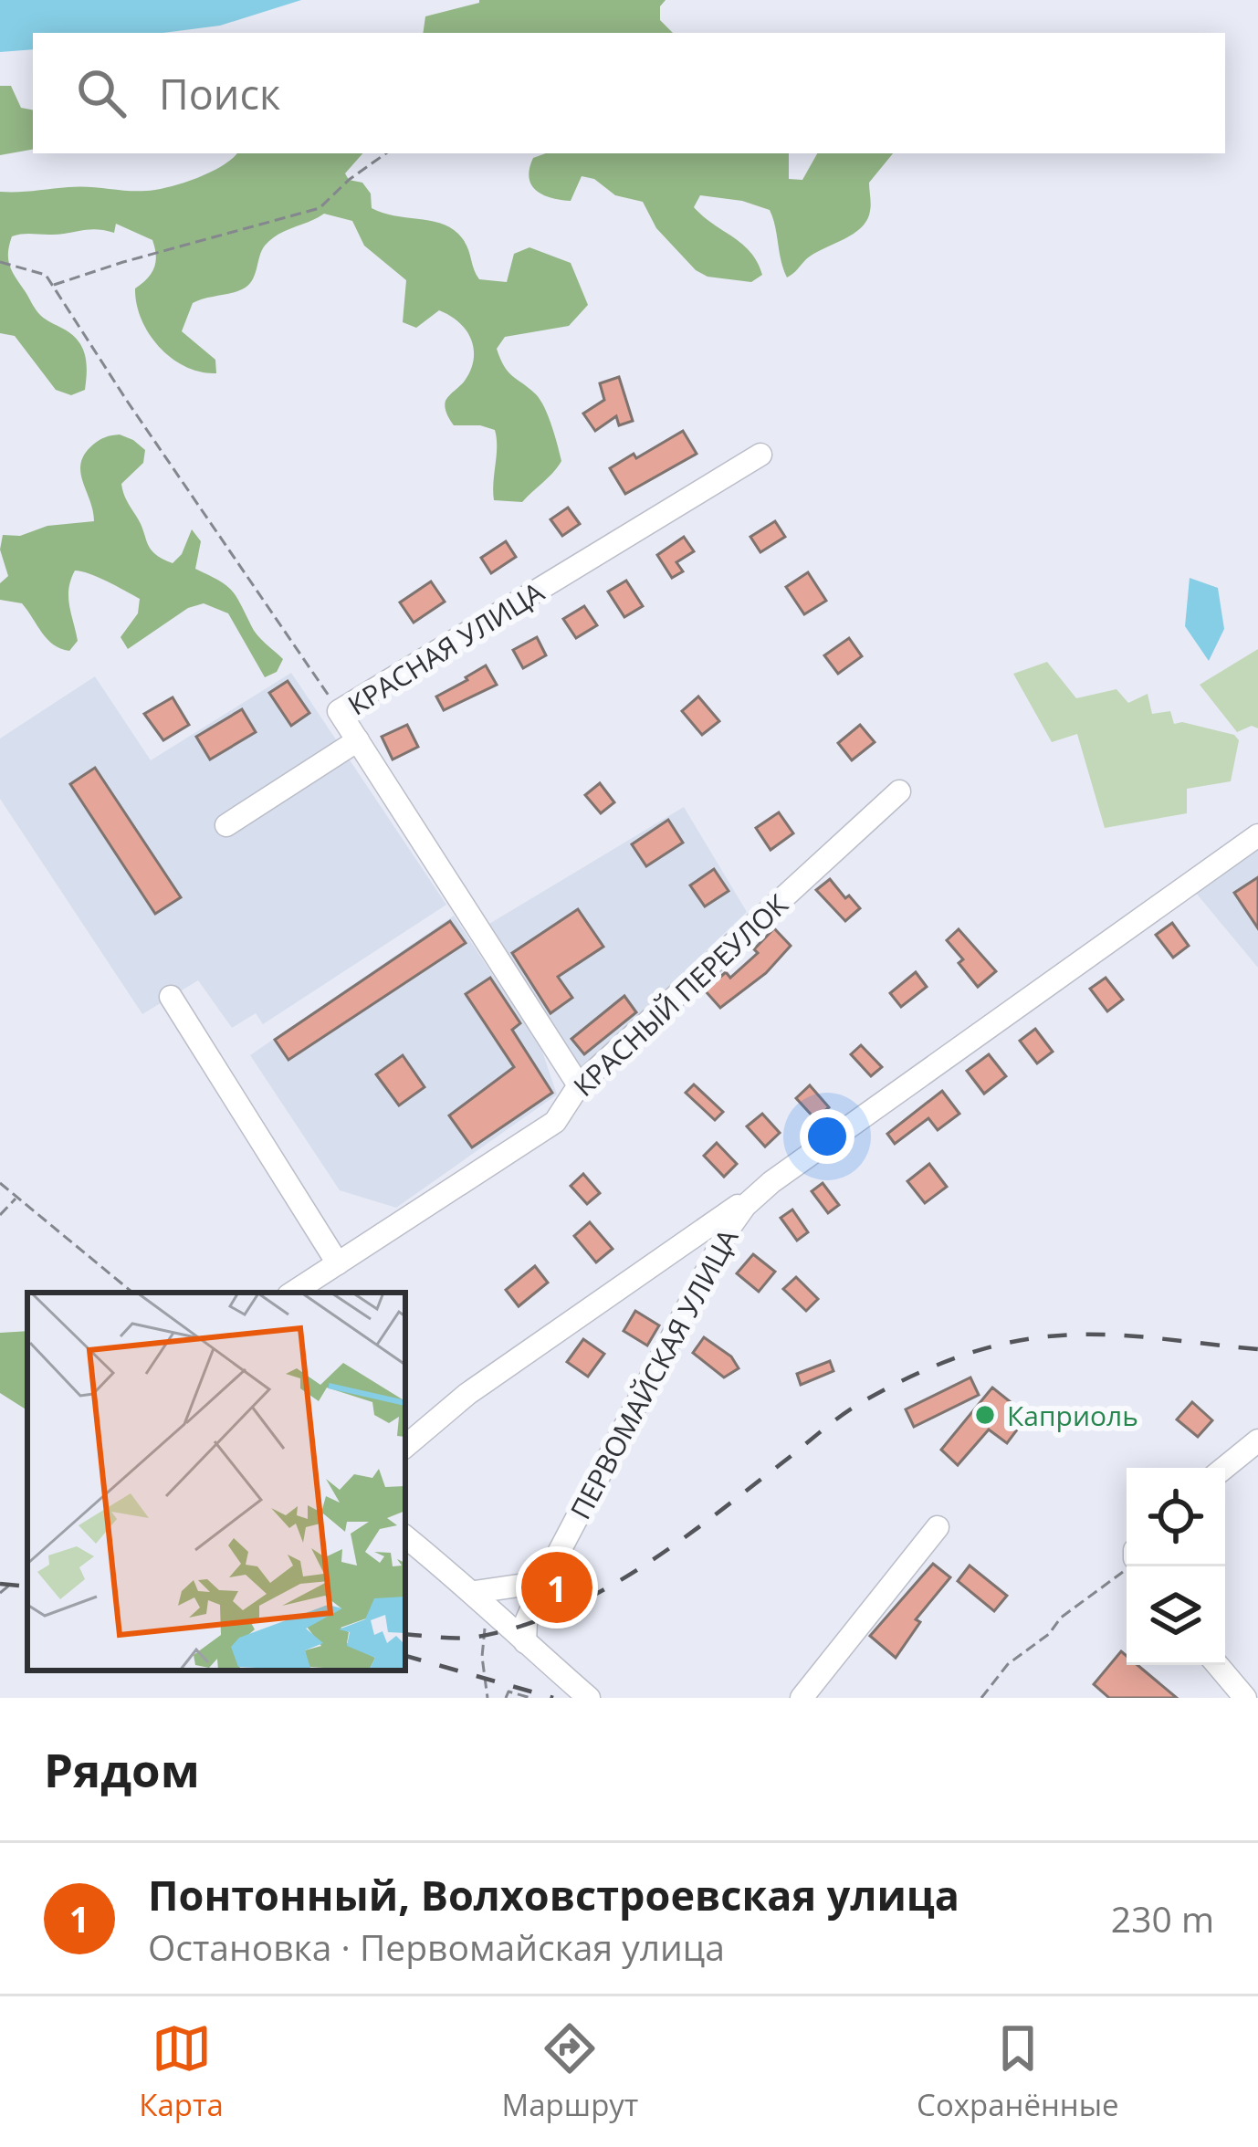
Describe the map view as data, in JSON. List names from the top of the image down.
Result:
{
  "streets": {
    "street": ["КРАСНАЯ УЛИЦА", "КРАСНЫЙ ПЕРЕУЛОК", "ПЕРВОМАЙСКАЯ УЛИЦА"]
  },
  "crossings": [
    ["КРАСНАЯ УЛИЦА", "КРАСНЫЙ ПЕРЕУЛОК"]
  ],
  "places": ["Каприоль"],
  "page": {
    "search": "Поиск",
    "pins": "1",
    "heading": "Рядом",
    "list": [
      {
        "mark": "1",
        "name": "Понтонный, Волховстроевская улица",
        "note": "Остановка · Первомайская улица",
        "value": "230 m"
      }
    ],
    "nav": ["Карта", "Маршрут", "Сохранённые"]
  }
}
